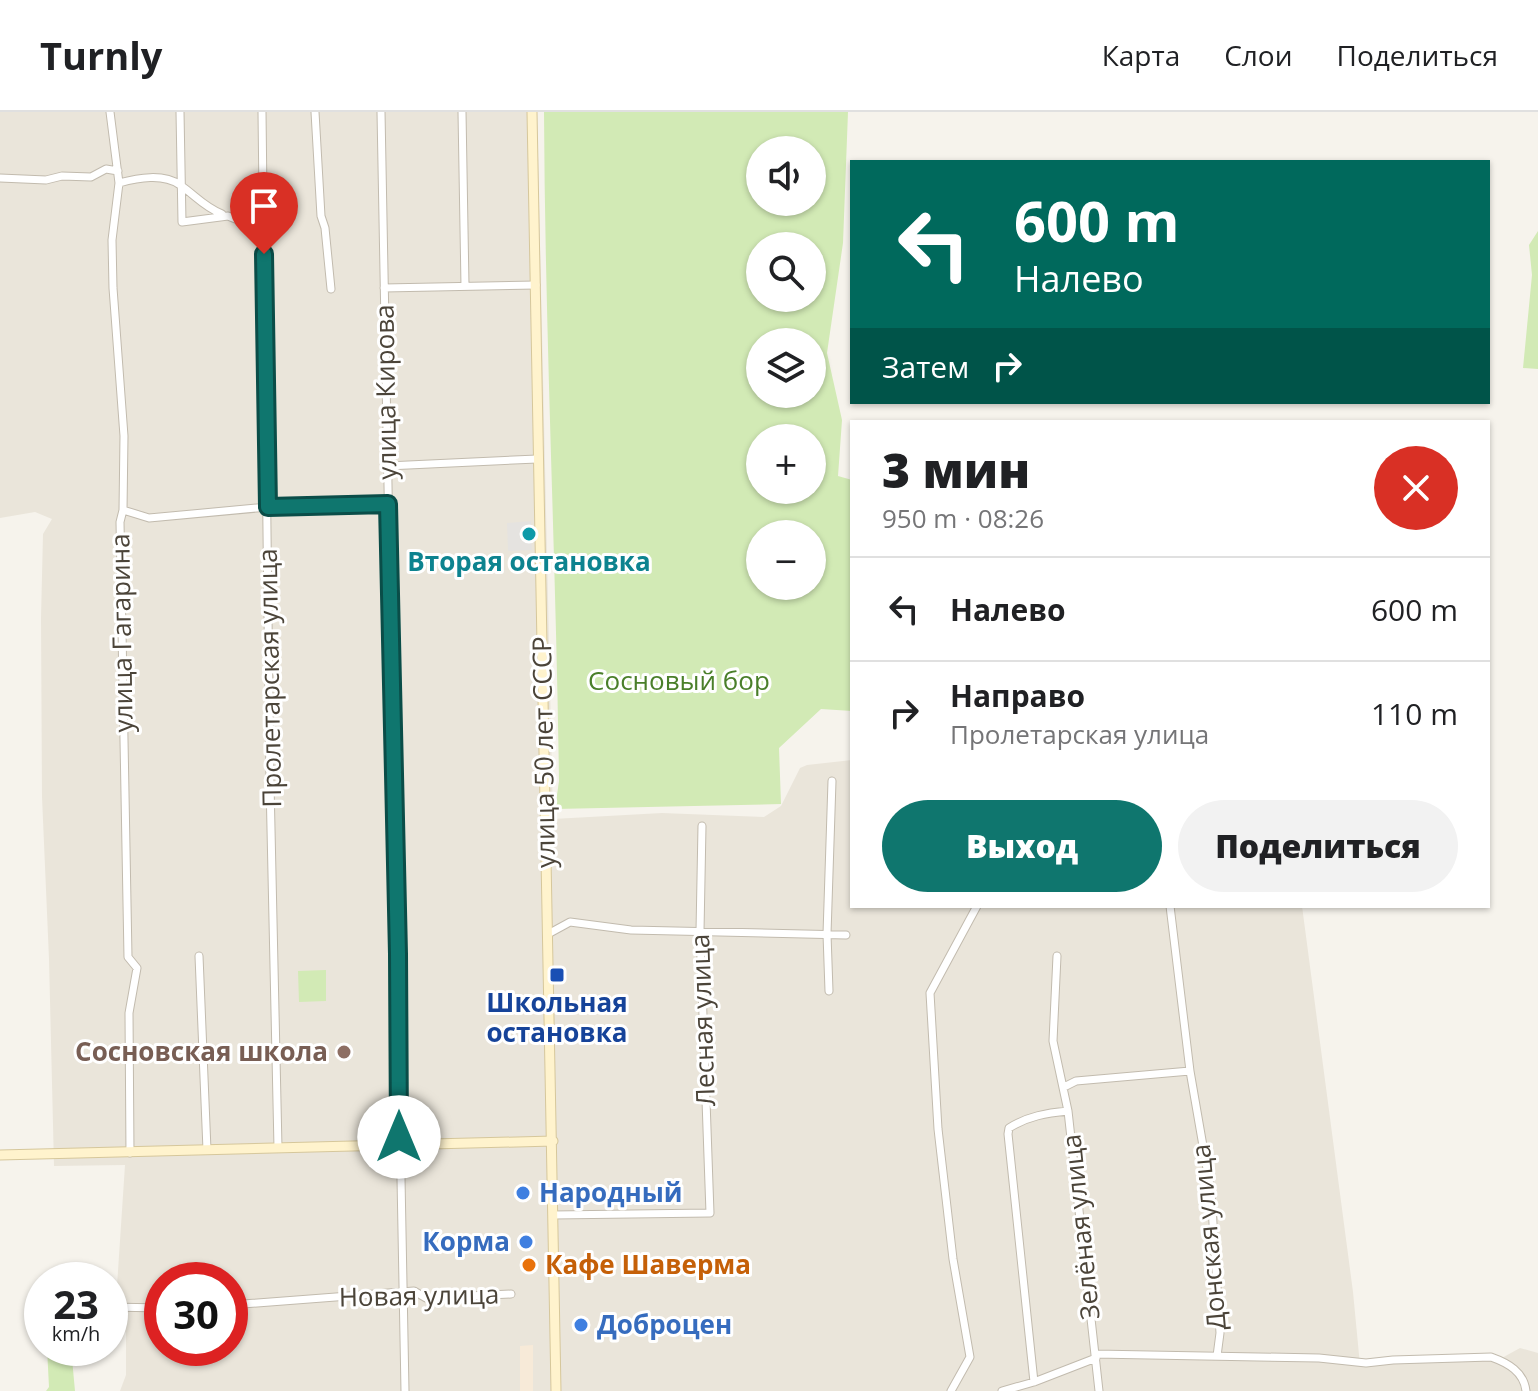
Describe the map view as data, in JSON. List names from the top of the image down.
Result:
{
  "streets": {
    "street": [
      "улица Кирова",
      "улица Гагарина",
      "Пролетарская улица",
      "улица 50 лет СССР",
      "Лесная улица",
      "Зелёная улица",
      "Донская улица",
      "Новая улица"
    ]
  },
  "crossings": [
    ["улица Кирова", "Новая улица"],
    ["улица 50 лет СССР", "Лесная улица"]
  ],
  "parks": ["Сосновый бор"],
  "places": {
    "other": [
      "Вторая остановка",
      "Сосновская школа",
      "Народный",
      "Корма",
      "Кафе Шаверма",
      "Доброцен"
    ],
    "transit": ["Школьная остановка"]
  },
  "page": {
    "header": "Turnly",
    "nav": ["Карта", "Слои", "Поделиться"],
    "map_buttons": ["+", "−"],
    "turn": ["600 m", "Налево"],
    "then": "Затем",
    "heading": ["3 мин", "950 m · 08:26"],
    "list": [
      {
        "name": "Налево",
        "value": "600 m"
      },
      {
        "name": "Направо",
        "note": "Пролетарская улица",
        "value": "110 m"
      }
    ],
    "buttons": ["Выход", "Поделиться"],
    "speed": "23 km/h",
    "limit": "30"
  }
}
